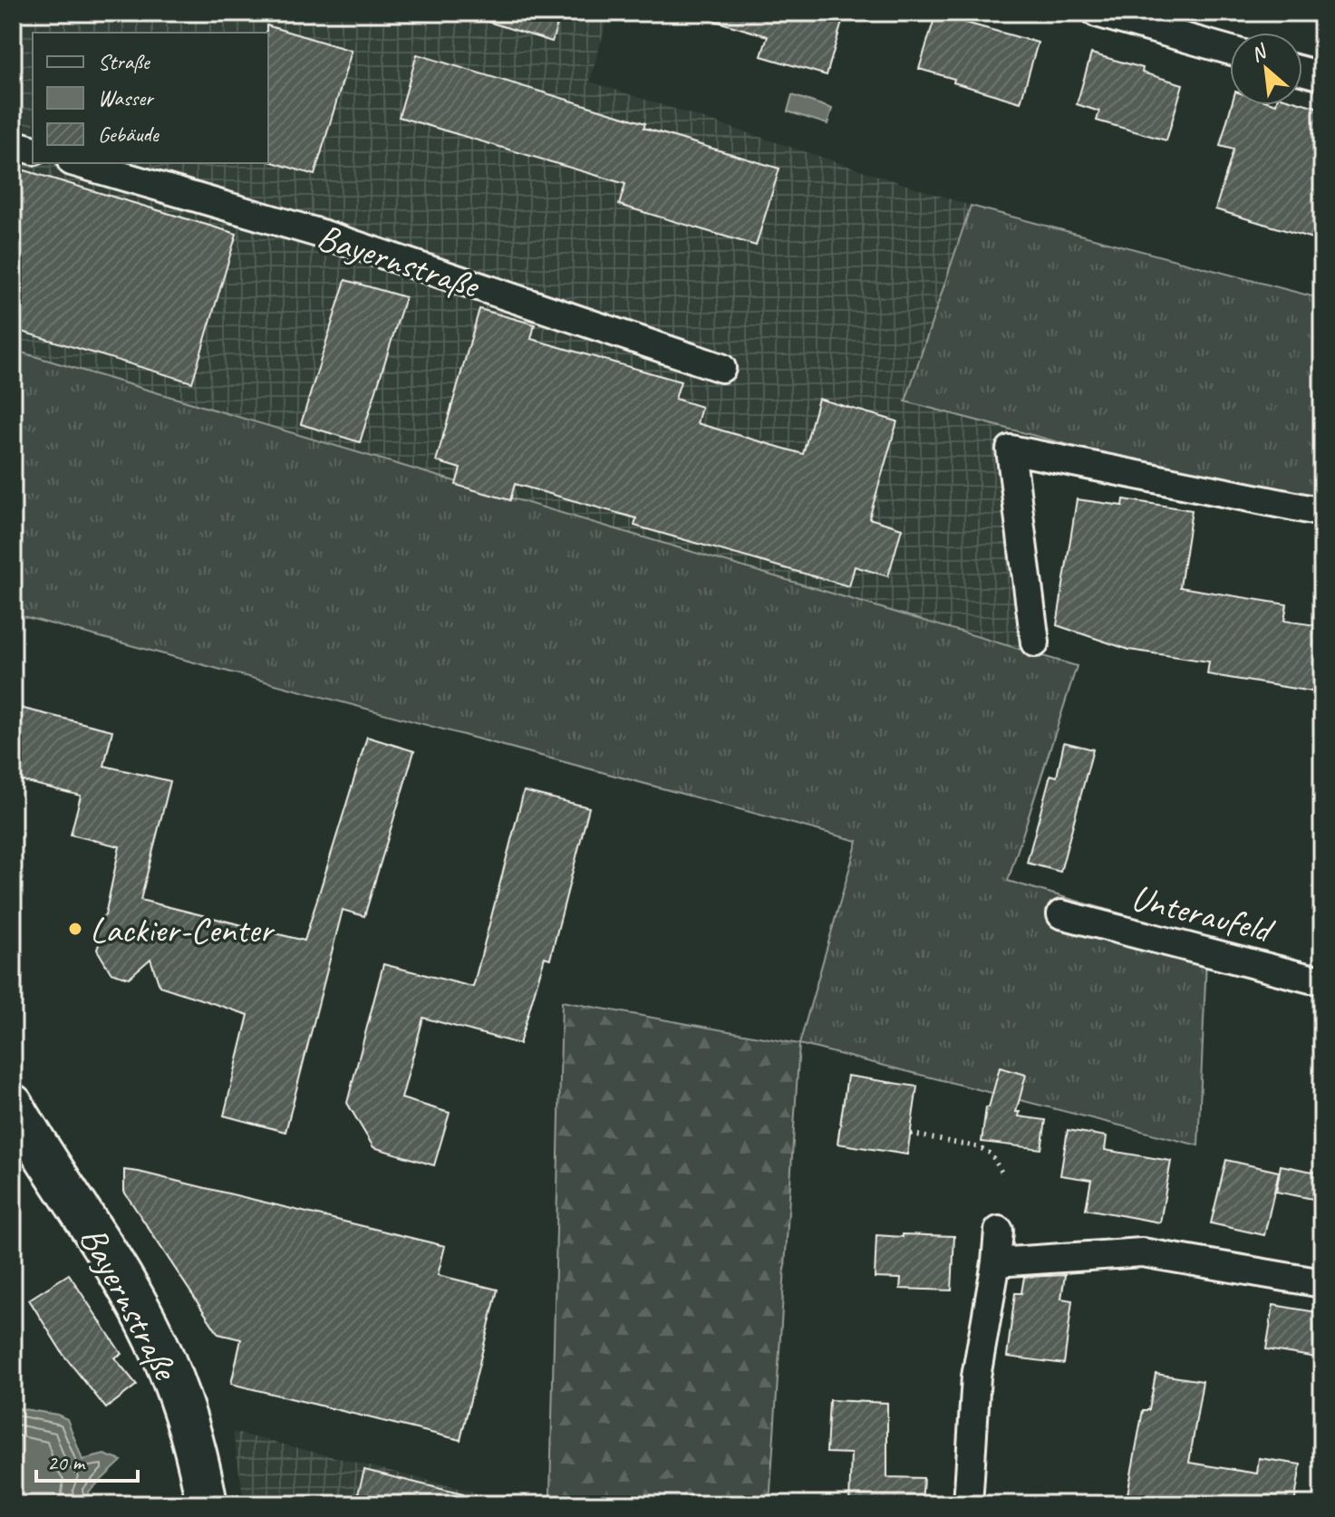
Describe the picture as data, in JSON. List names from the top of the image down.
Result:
{
  "streets": {
    "street": ["Bayernstraße", "Unteraufeld"]
  },
  "places": ["Lackier-Center"],
  "legend": ["Straße", "Wasser", "Gebäude"],
  "scale_bar": "20 m",
  "north": "top left"
}
